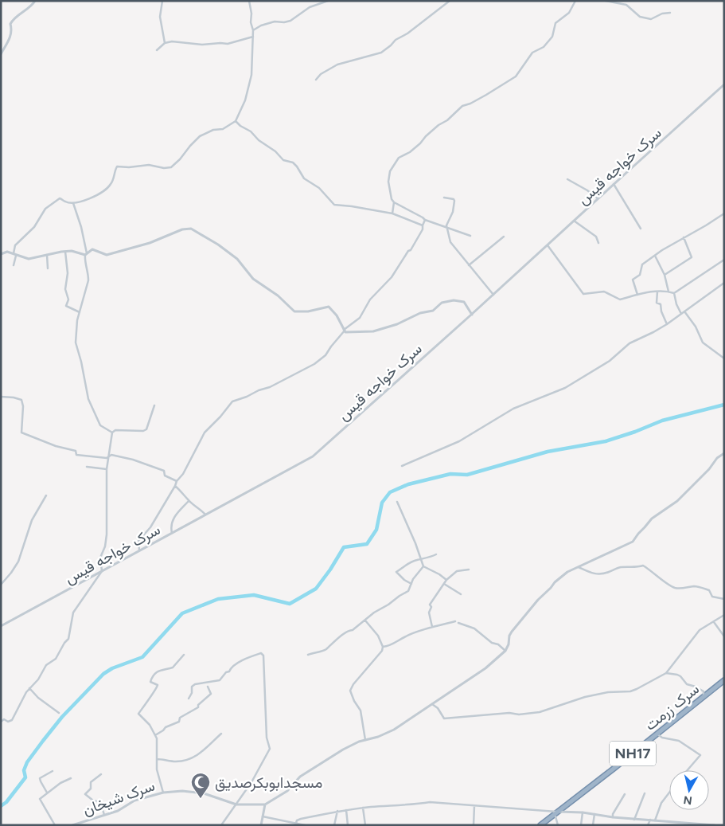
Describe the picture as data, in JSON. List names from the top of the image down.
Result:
{
  "streets": {
    "highway": ["سرک زرمت", "NH17"],
    "street": ["سرک خواجه قیس", "سرک شیخان"]
  },
  "places": {
    "mosque": ["مسجدابوبکرصدیق"]
  },
  "north": "bottom"
}
